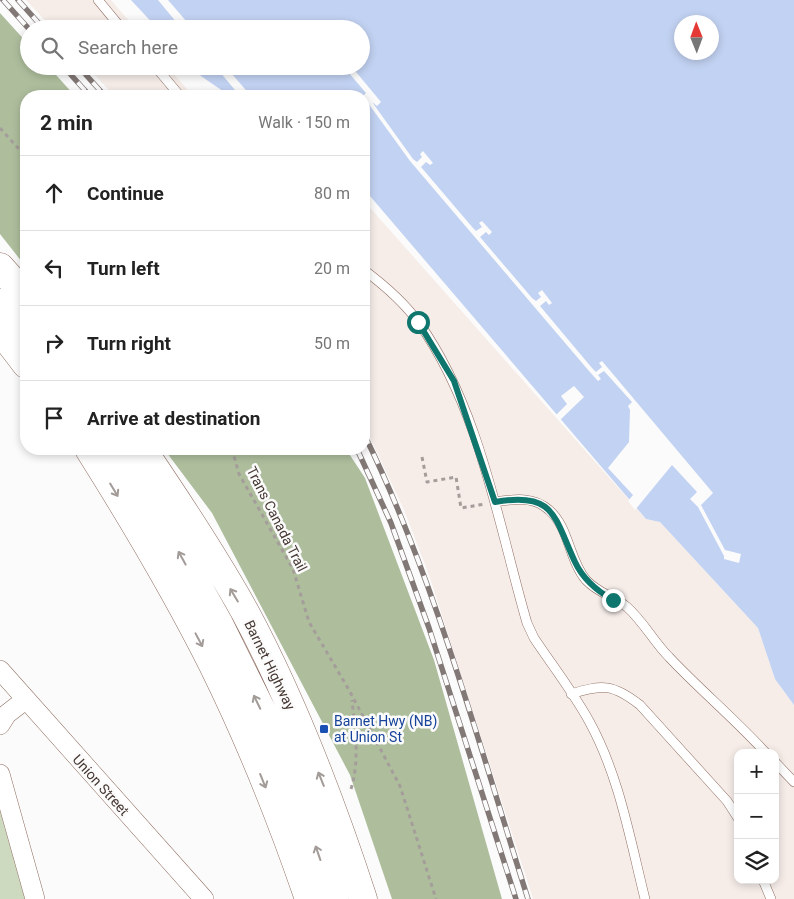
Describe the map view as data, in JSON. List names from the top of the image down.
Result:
{
  "streets": {
    "main road": ["Barnet Highway"],
    "street": ["Union Street"],
    "path": ["Trans Canada Trail"]
  },
  "places": {
    "transit": ["Barnet Hwy (NB) at Union St"]
  },
  "north": "top",
  "page": {
    "search": "Search here",
    "heading": ["2 min", "Walk · 150 m"],
    "list": [
      ["Continue", "80 m"],
      ["Turn left", "20 m"],
      ["Turn right", "50 m"],
      "Arrive at destination"
    ],
    "map_buttons": ["+", "−"]
  }
}
